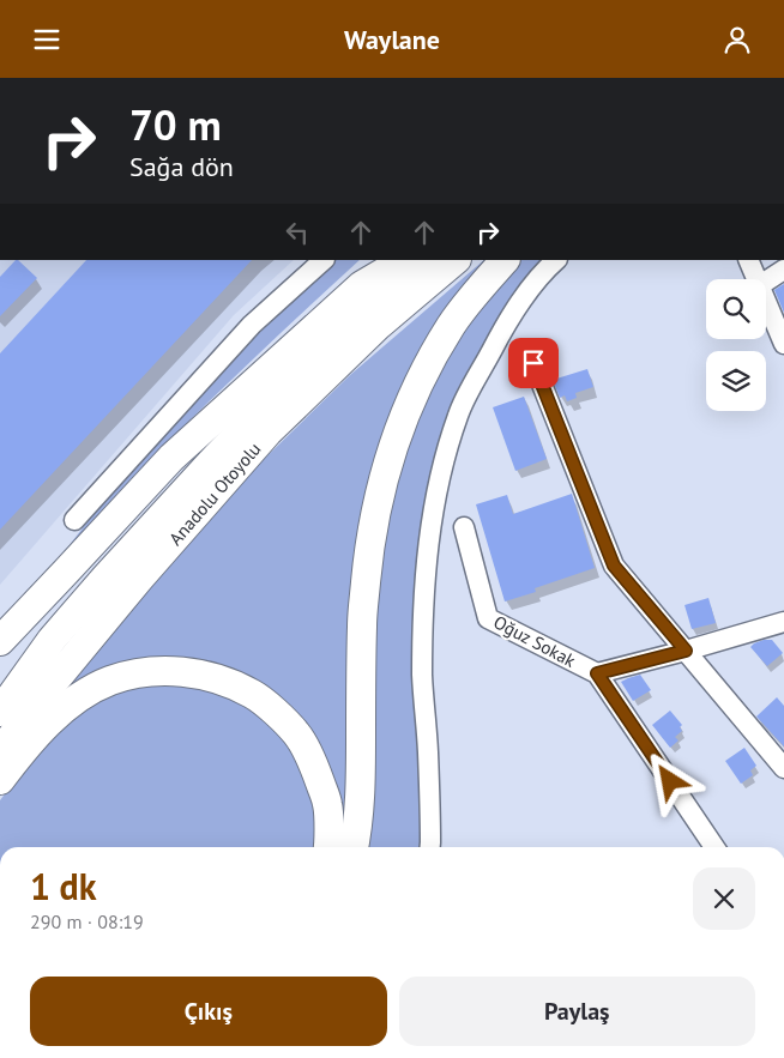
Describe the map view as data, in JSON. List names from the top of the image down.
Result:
{
  "streets": {
    "highway": ["Anadolu Otoyolu"],
    "street": ["Oğuz Sokak"]
  },
  "page": {
    "header": "Waylane",
    "turn": ["70 m", "Sağa dön"],
    "heading": ["1 dk", "290 m · 08:19"],
    "buttons": ["Çıkış", "Paylaş"]
  }
}
